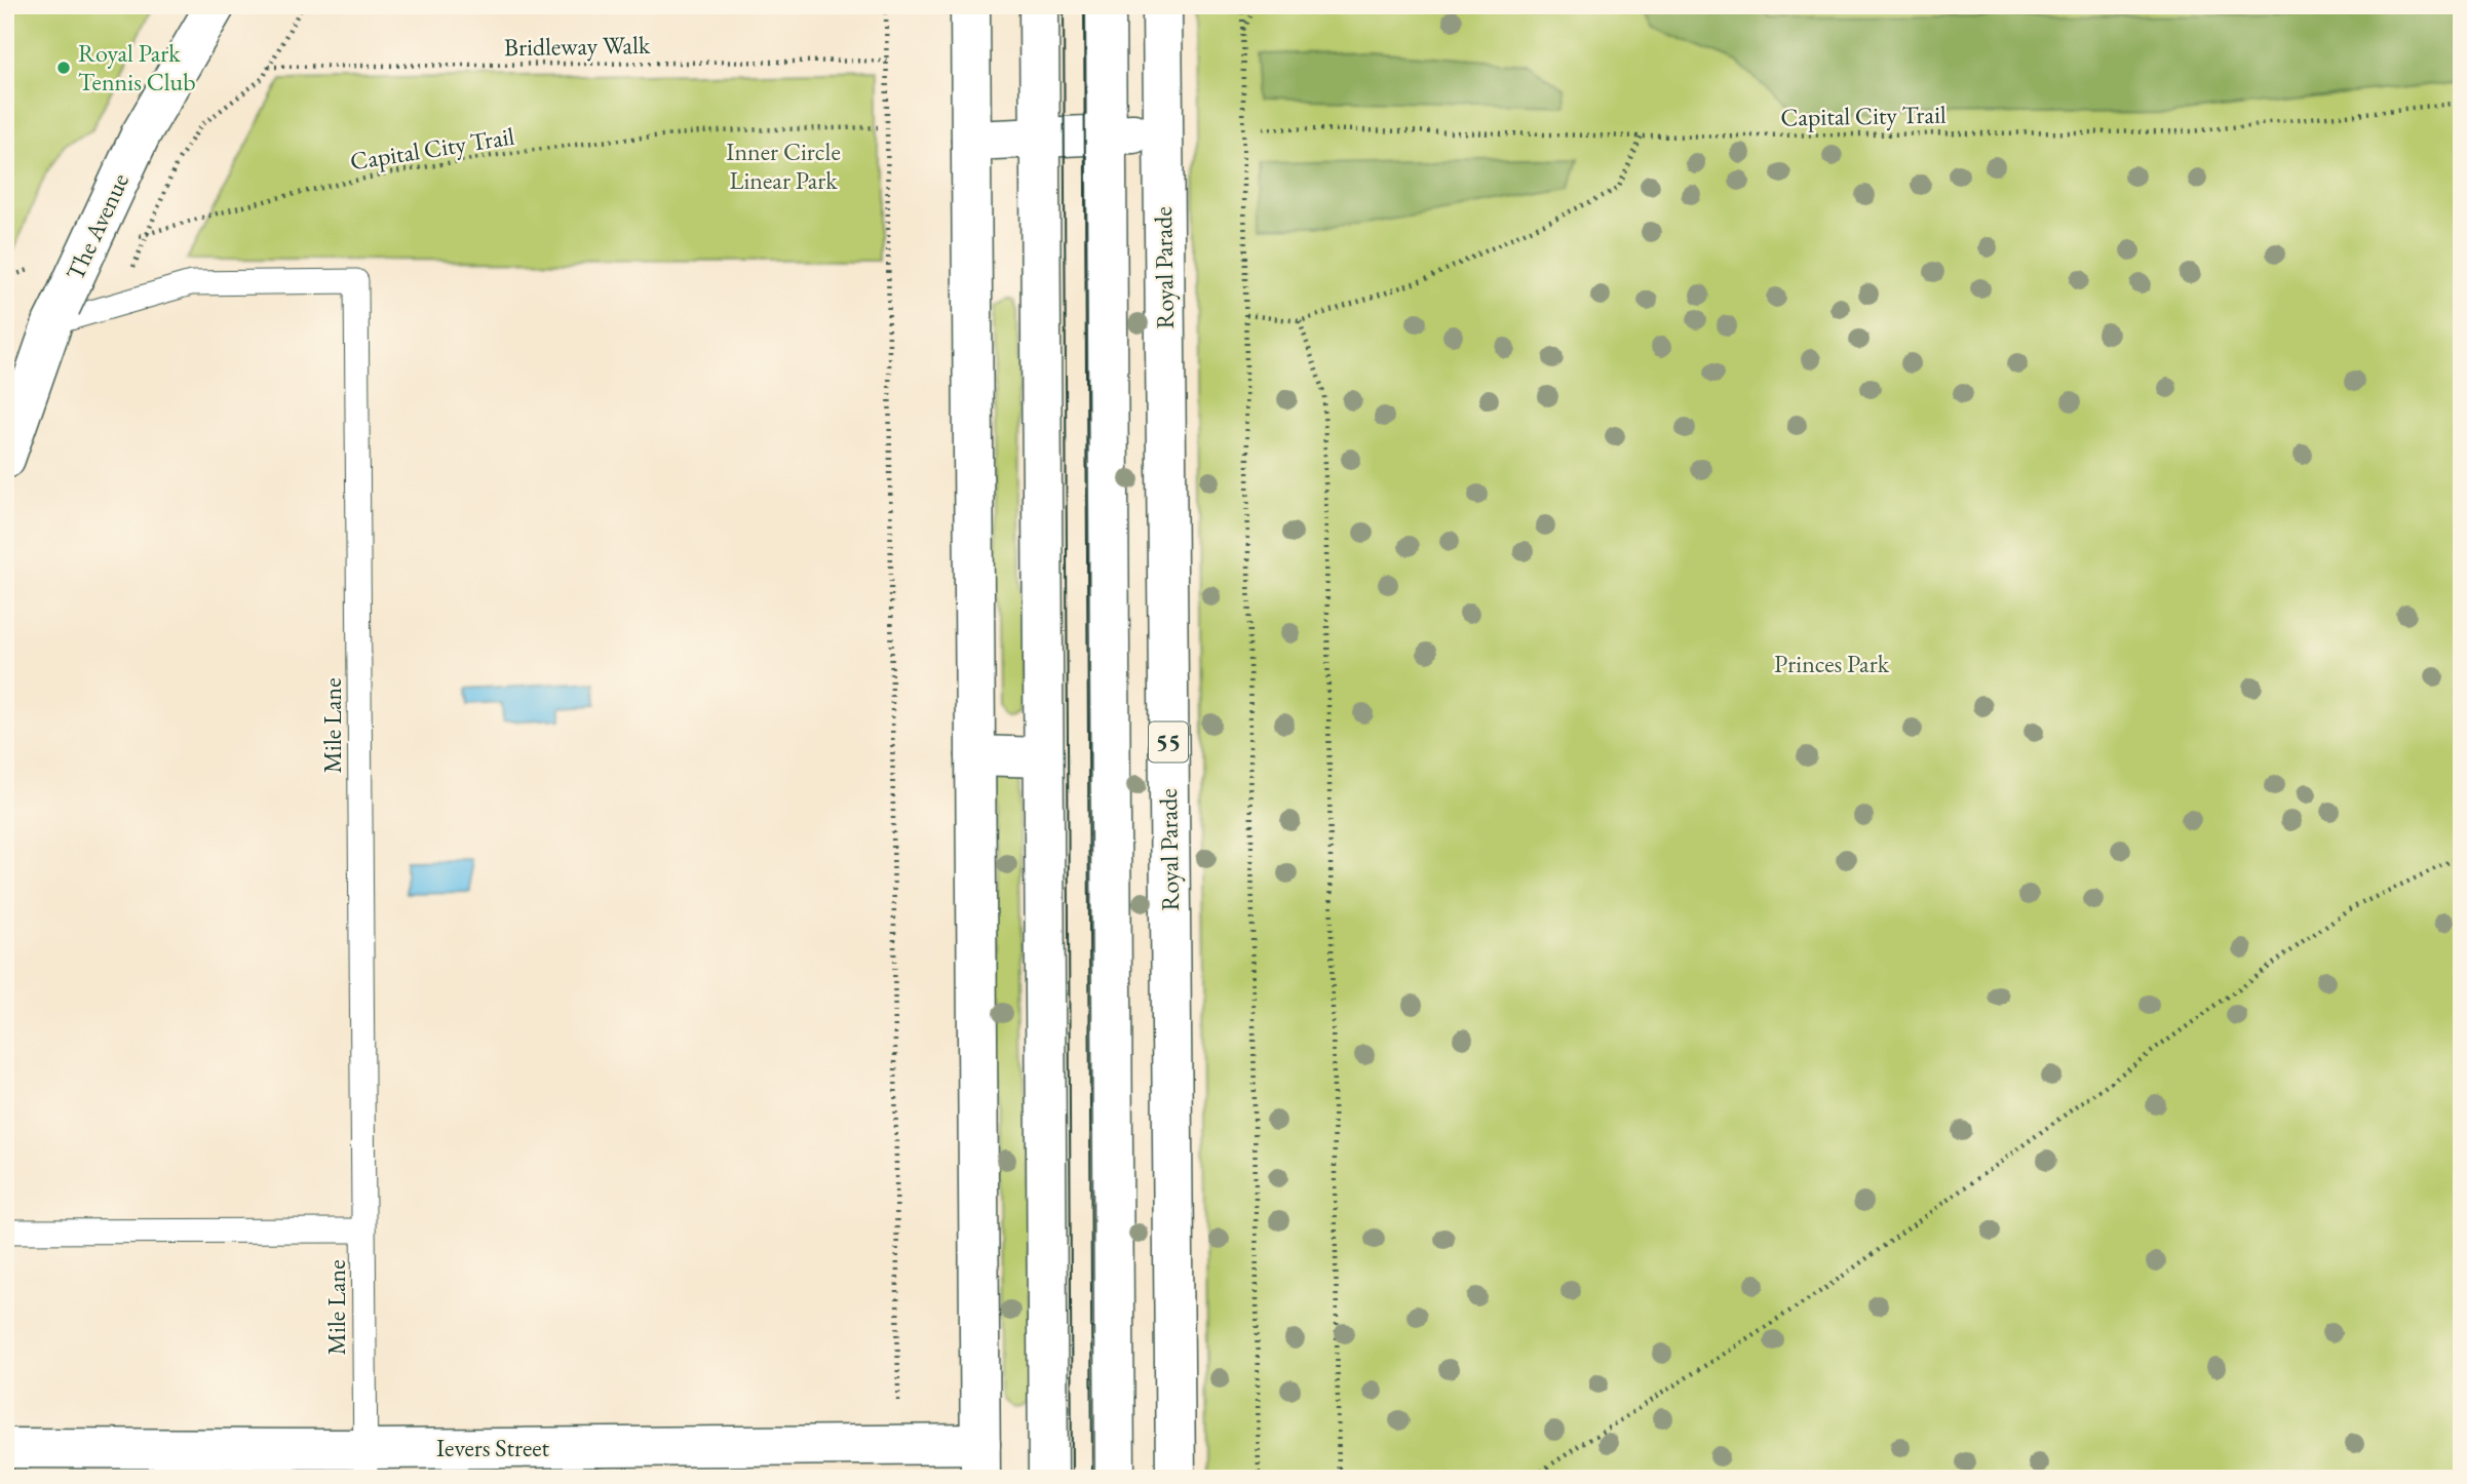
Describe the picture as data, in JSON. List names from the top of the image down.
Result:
{
  "streets": {
    "main road": [
      "The Avenue",
      "Royal Parade",
      "55",
      "Ievers Street"
    ],
    "lane": ["Mile Lane"],
    "path": ["Bridleway Walk", "Capital City Trail"]
  },
  "crossings": [
    ["The Avenue", "Mile Lane"],
    ["Mile Lane", "Ievers Street"]
  ],
  "parks": ["Inner Circle Linear Park", "Princes Park"],
  "places": ["Royal Park Tennis Club"]
}
